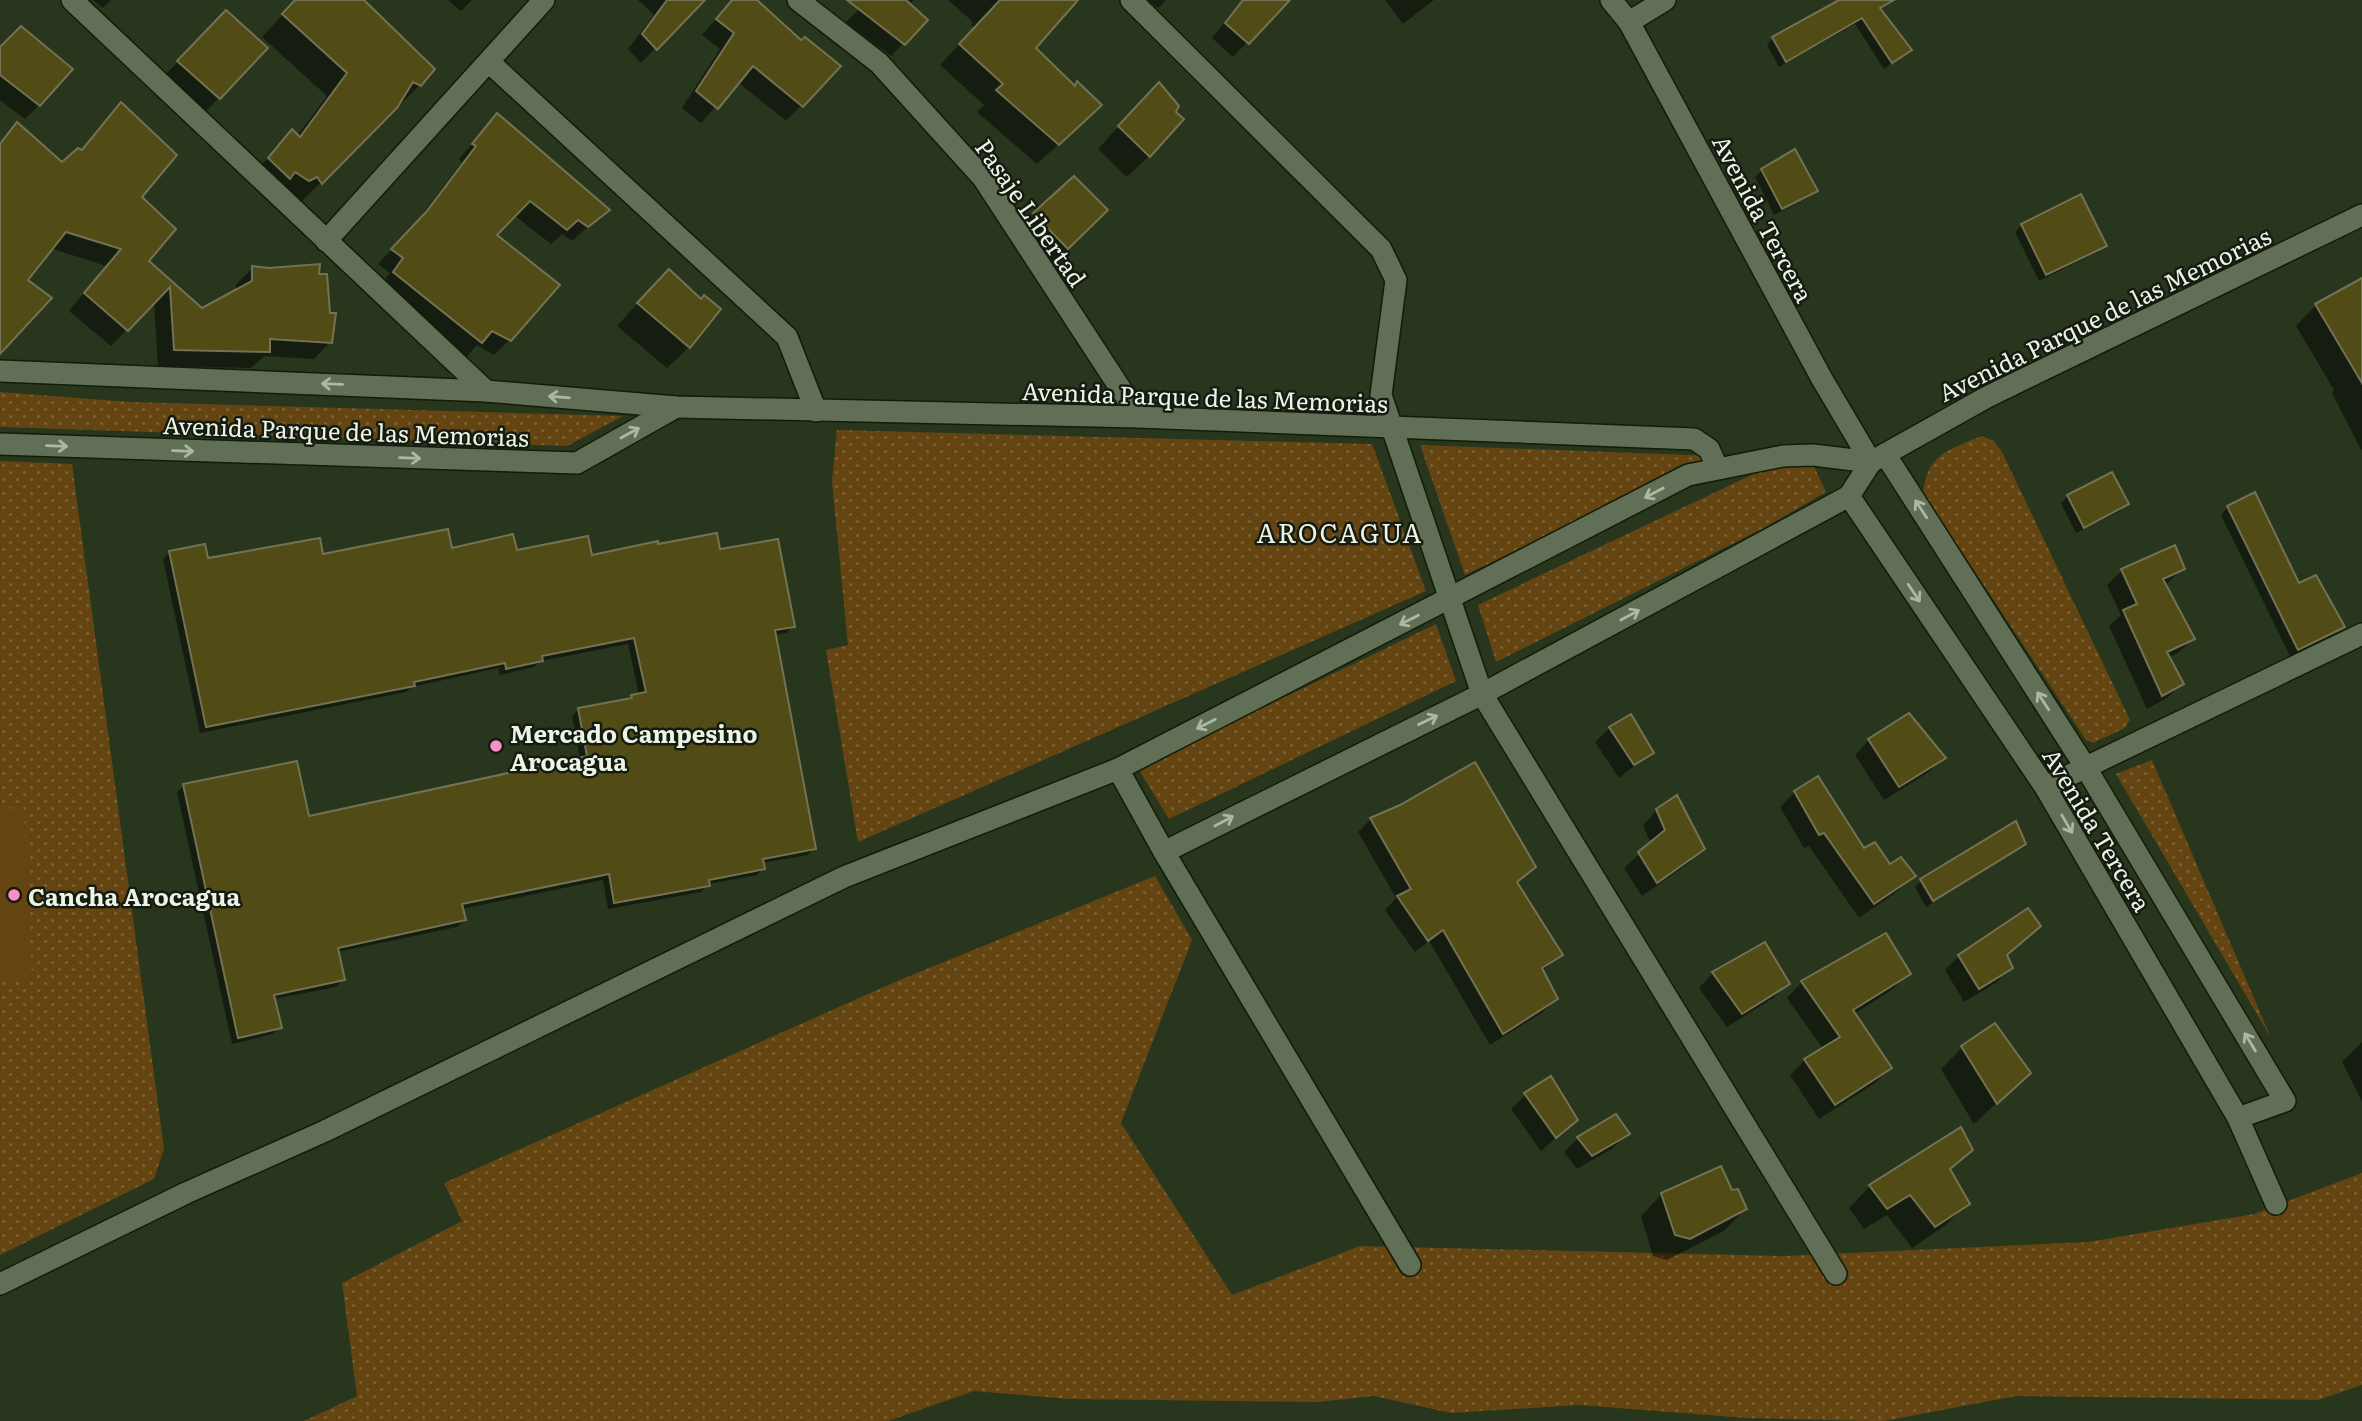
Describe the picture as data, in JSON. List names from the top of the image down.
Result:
{
  "streets": {
    "street": ["Pasaje Libertad", "Avenida Tercera", "Avenida Parque de las Memorias"]
  },
  "crossings": [
    ["Pasaje Libertad", "Avenida Parque de las Memorias"],
    ["Avenida Tercera", "Avenida Parque de las Memorias"]
  ],
  "districts": ["AROCAGUA"],
  "places": ["Mercado Campesino Arocagua", "Cancha Arocagua"]
}
